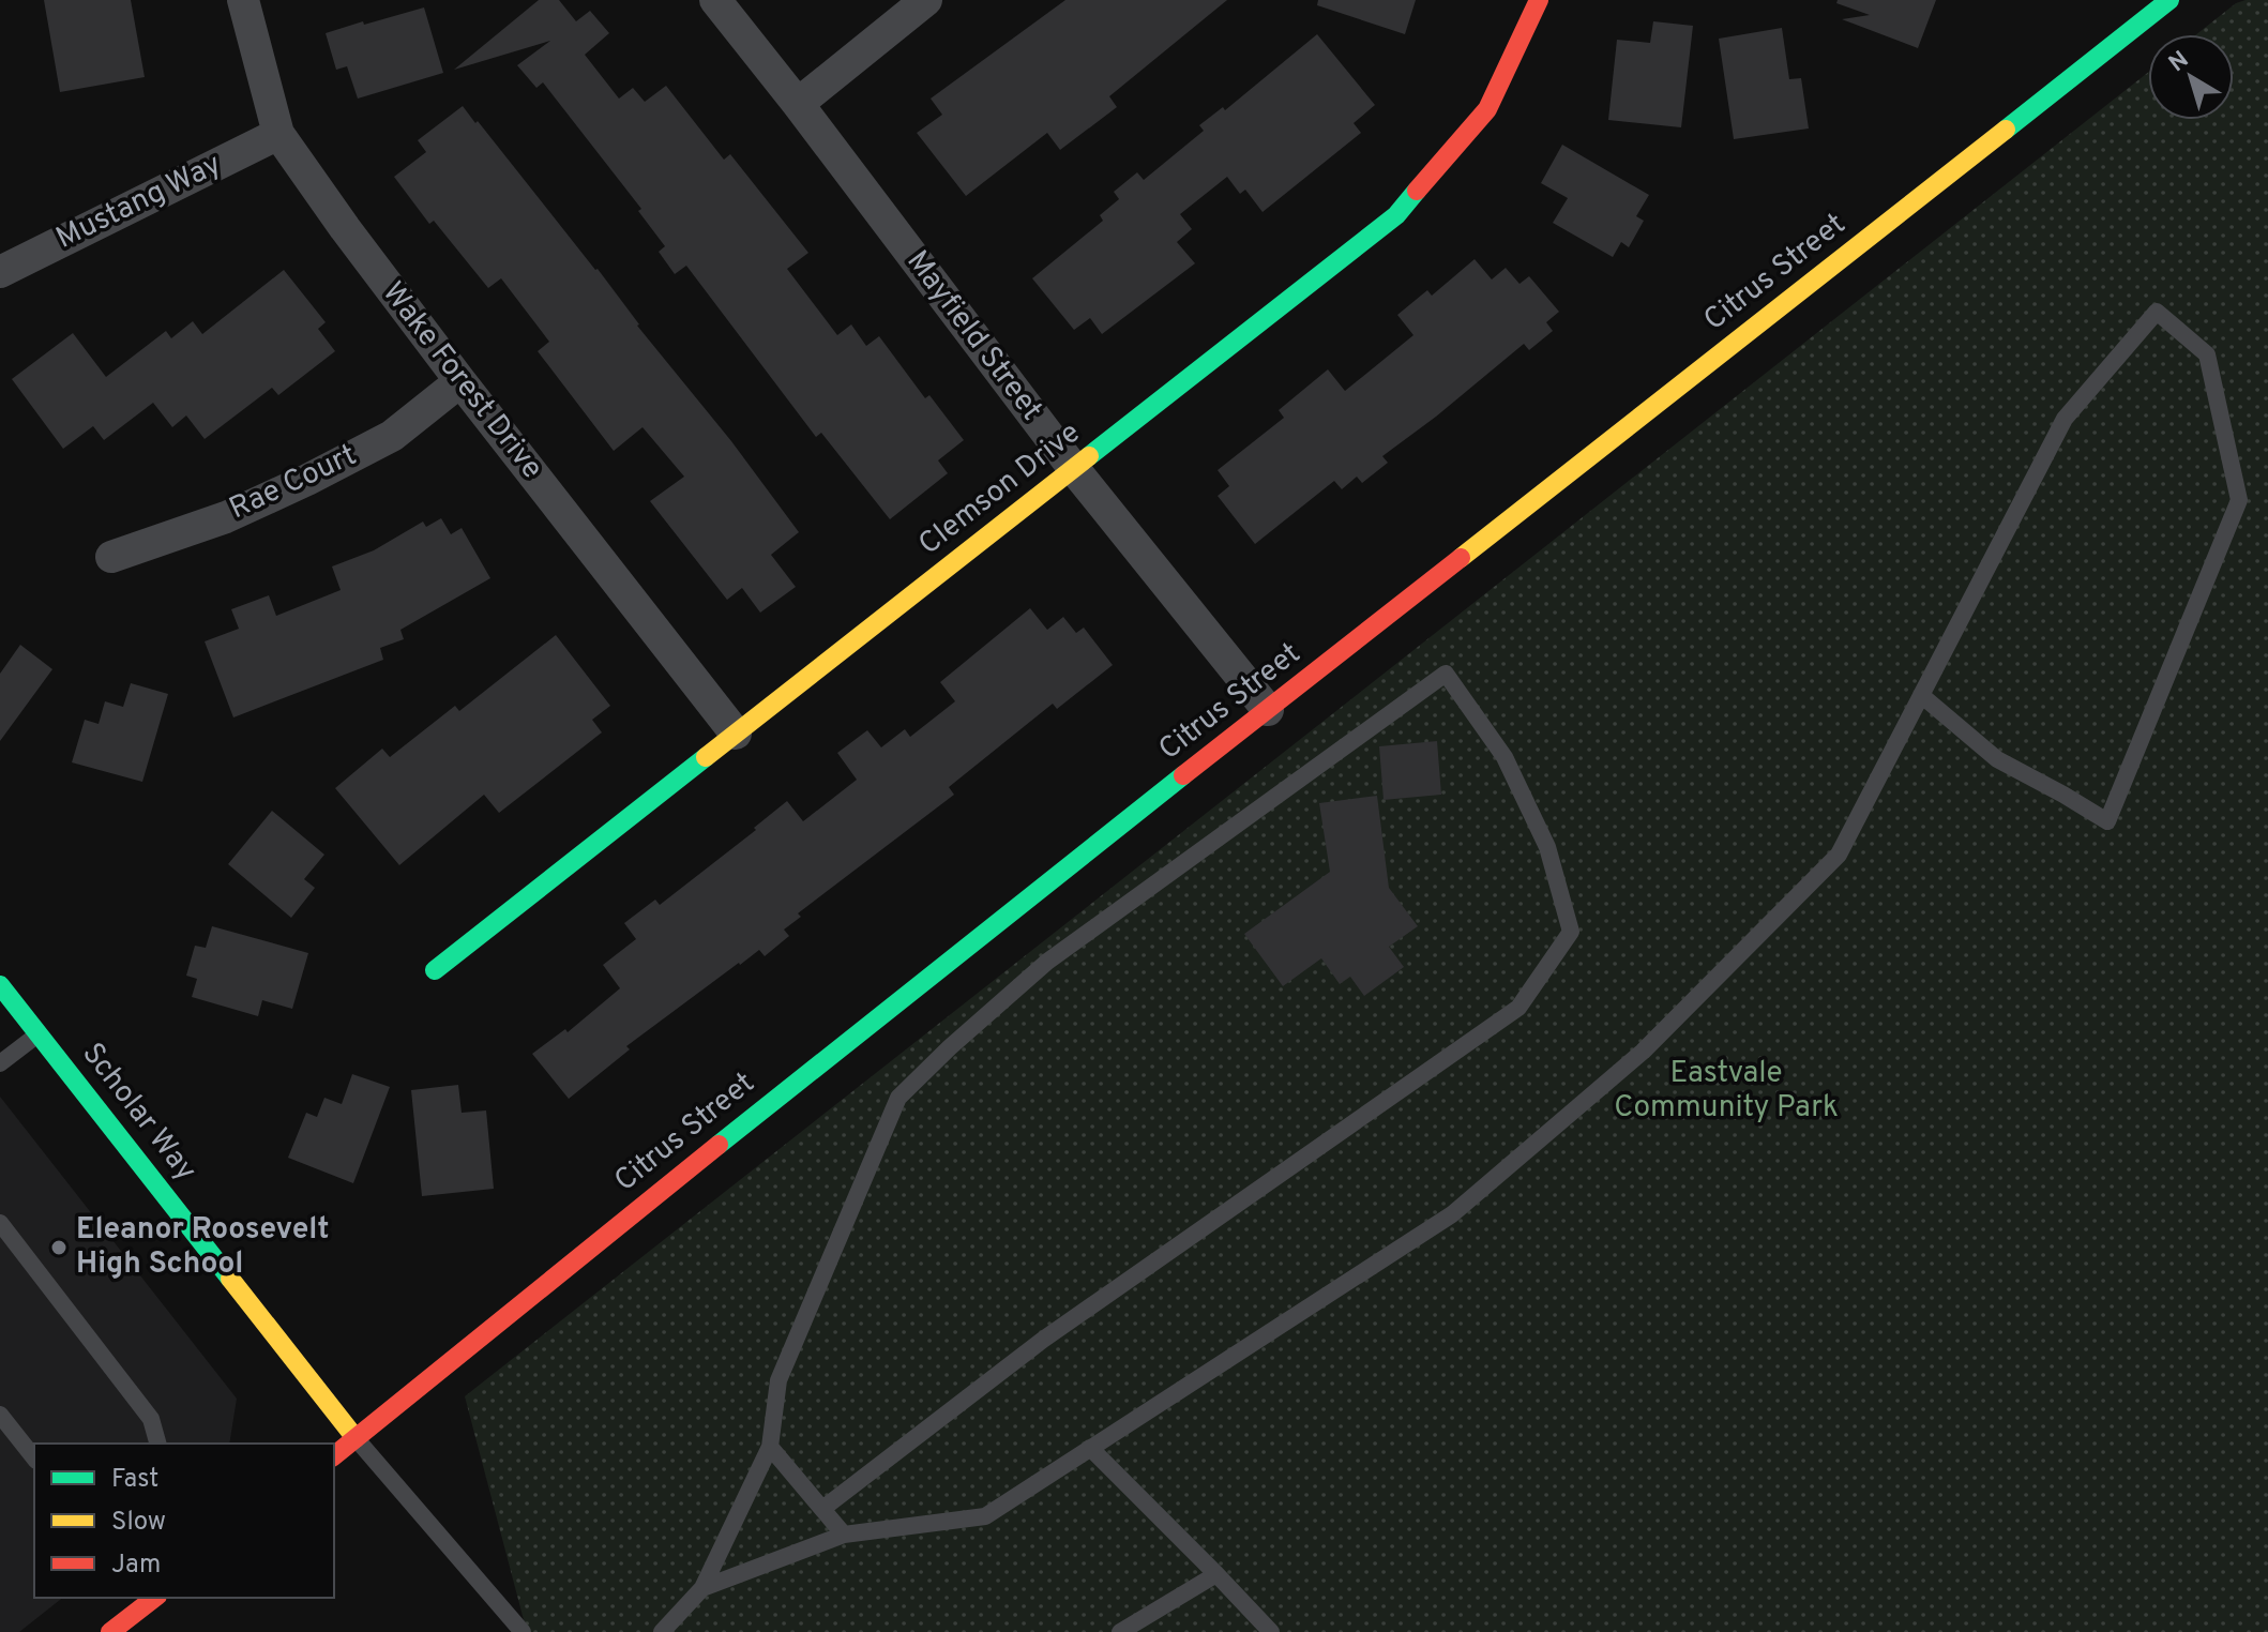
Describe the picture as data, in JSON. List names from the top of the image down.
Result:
{
  "streets": {
    "street": [
      "Mustang Way",
      "Citrus Street",
      "Mayfield Street",
      "Wake Forest Drive",
      "Rae Court",
      "Clemson Drive",
      "Scholar Way"
    ]
  },
  "crossings": [
    ["Mustang Way", "Wake Forest Drive"],
    ["Citrus Street", "Mayfield Street"],
    ["Citrus Street", "Scholar Way"],
    ["Mayfield Street", "Clemson Drive"],
    ["Wake Forest Drive", "Rae Court"],
    ["Wake Forest Drive", "Clemson Drive"]
  ],
  "parks": ["Eastvale Community Park"],
  "places": ["Eleanor Roosevelt High School"],
  "legend": ["Fast", "Slow", "Jam"],
  "north": "top left"
}
